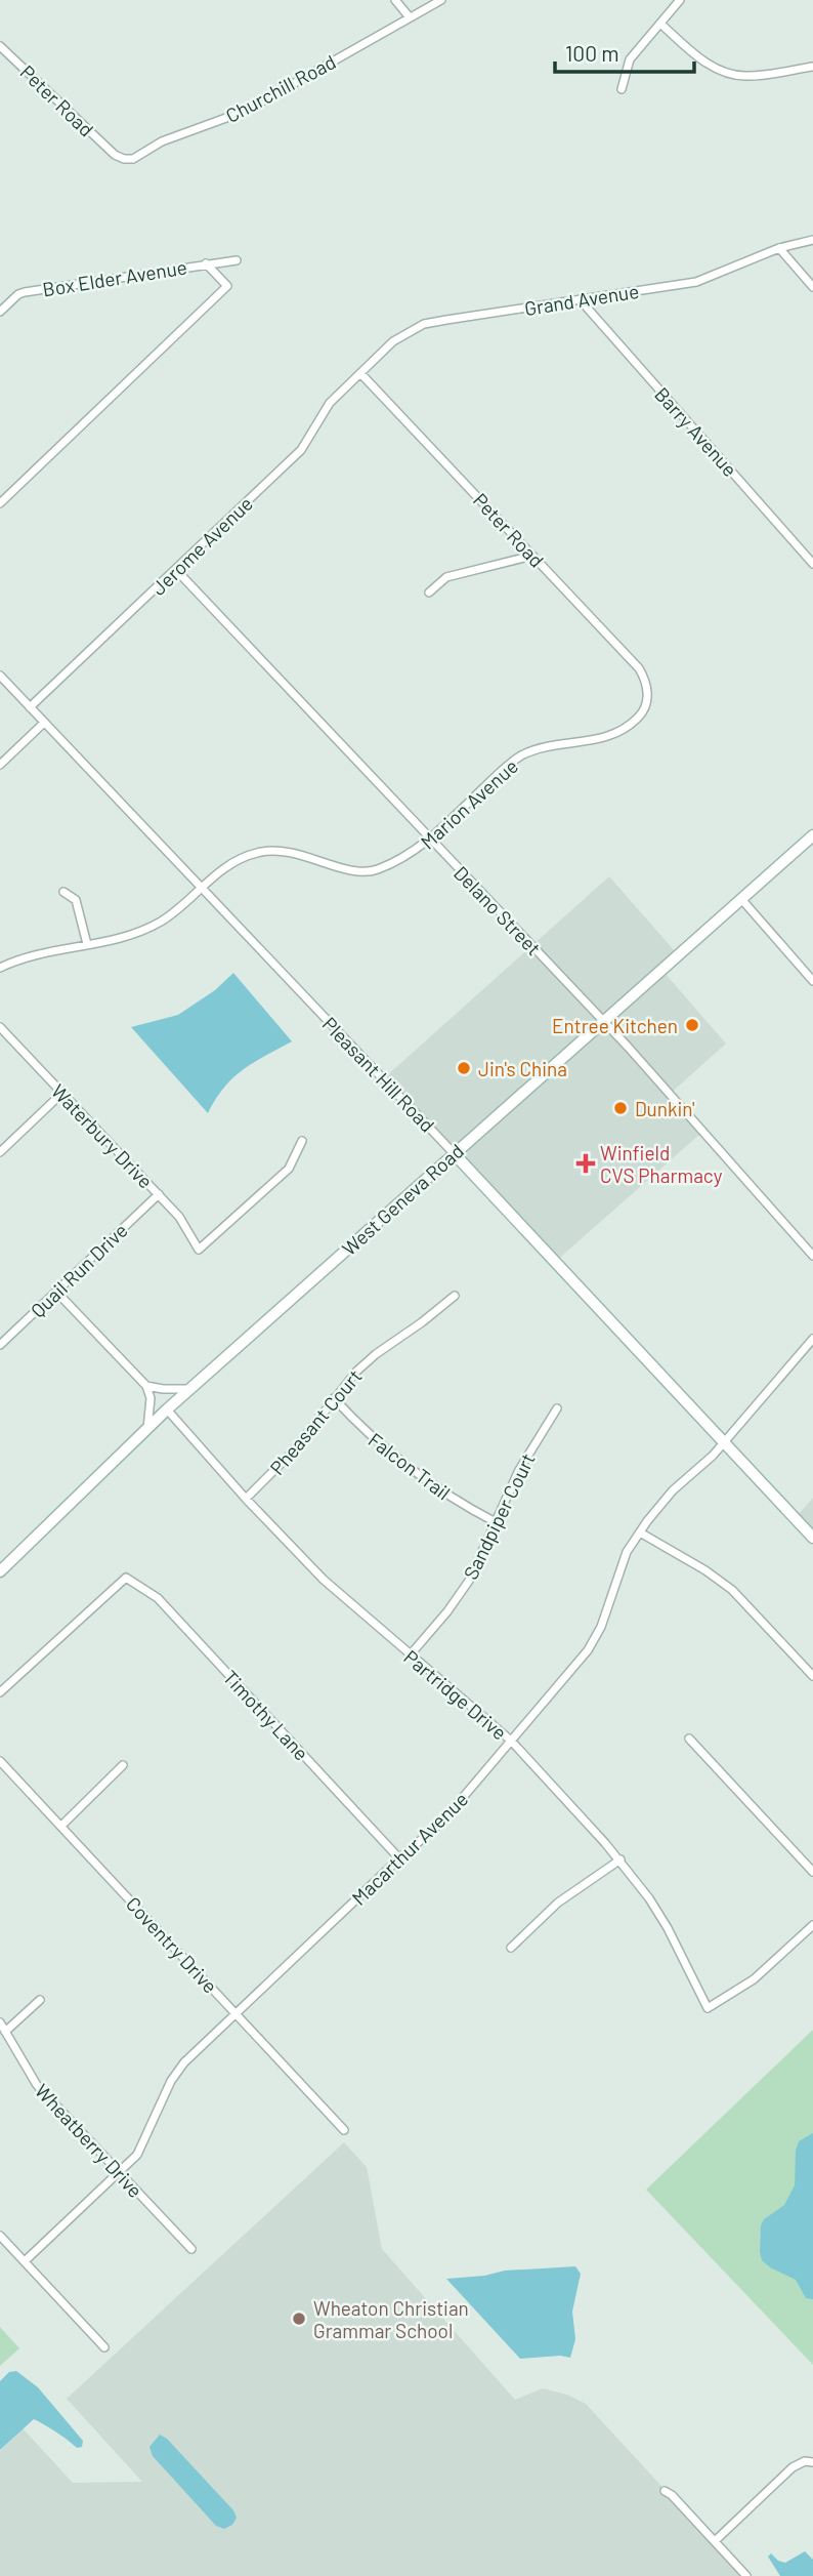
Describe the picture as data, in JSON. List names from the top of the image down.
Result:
{
  "streets": {
    "main road": ["Pleasant Hill Road", "West Geneva Road"],
    "street": [
      "Churchill Road",
      "Peter Road",
      "Box Elder Avenue",
      "Grand Avenue",
      "Barry Avenue",
      "Jerome Avenue",
      "Marion Avenue",
      "Delano Street",
      "Waterbury Drive",
      "Quail Run Drive",
      "Pheasant Court",
      "Falcon Trail",
      "Sandpiper Court",
      "Partridge Drive",
      "Timothy Lane",
      "Macarthur Avenue",
      "Coventry Drive",
      "Wheatberry Drive"
    ]
  },
  "crossings": [
    ["Churchill Road", "Peter Road"],
    ["Peter Road", "Grand Avenue"],
    ["Peter Road", "Jerome Avenue"],
    ["Peter Road", "Marion Avenue"],
    ["Grand Avenue", "Barry Avenue"],
    ["Grand Avenue", "Jerome Avenue"],
    ["Jerome Avenue", "Delano Street"],
    ["Jerome Avenue", "Pleasant Hill Road"],
    ["Marion Avenue", "Delano Street"],
    ["Marion Avenue", "Pleasant Hill Road"],
    ["Delano Street", "West Geneva Road"],
    ["Pleasant Hill Road", "West Geneva Road"],
    ["Pleasant Hill Road", "Macarthur Avenue"],
    ["Waterbury Drive", "Quail Run Drive"],
    ["West Geneva Road", "Partridge Drive"],
    ["Pheasant Court", "Falcon Trail"],
    ["Pheasant Court", "Partridge Drive"],
    ["Falcon Trail", "Sandpiper Court"],
    ["Sandpiper Court", "Partridge Drive"],
    ["Partridge Drive", "Macarthur Avenue"],
    ["Timothy Lane", "Macarthur Avenue"],
    ["Macarthur Avenue", "Coventry Drive"],
    ["Macarthur Avenue", "Wheatberry Drive"]
  ],
  "places": {
    "other": [
      "Entree Kitchen",
      "Jin's China",
      "Dunkin'",
      "Wheaton Christian Grammar School"
    ],
    "health": ["Winfield CVS Pharmacy"]
  },
  "scale_bar": "100 m"
}
